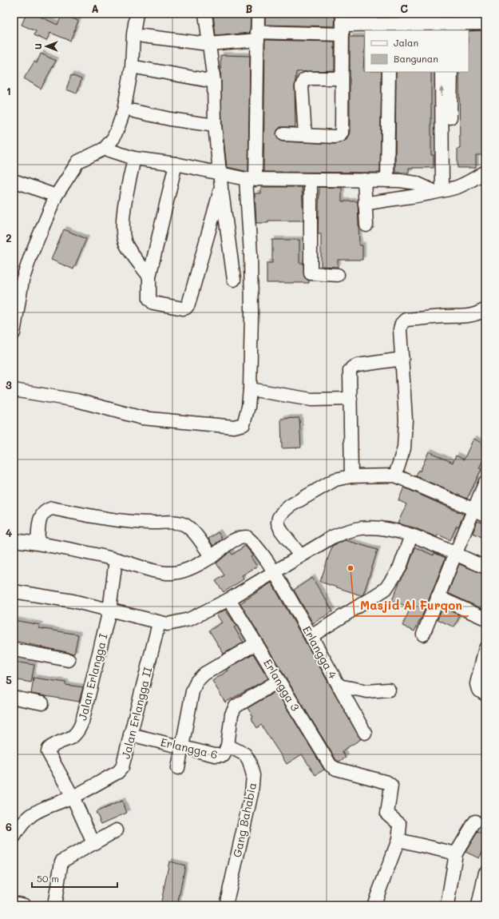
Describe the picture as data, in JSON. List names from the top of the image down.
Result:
{
  "streets": {
    "street": [
      "Erlangga 4",
      "Jalan Erlangga I",
      "Erlangga 3",
      "Jalan Erlangga II",
      "Erlangga 6",
      "Gang Bahabia"
    ]
  },
  "crossings": [
    ["Jalan Erlangga I", "Jalan Erlangga II"],
    ["Erlangga 3", "Erlangga 6"],
    ["Jalan Erlangga II", "Erlangga 6"],
    ["Erlangga 6", "Gang Bahabia"]
  ],
  "places": ["Masjid Al Furqon"],
  "legend": ["Jalan", "Bangunan"],
  "scale_bar": "50 m",
  "north": "left",
  "grid": {
    "columns": ["A", "B", "C"],
    "rows": [
      "1",
      "2",
      "3",
      "4",
      "5",
      "6"
    ]
  }
}
